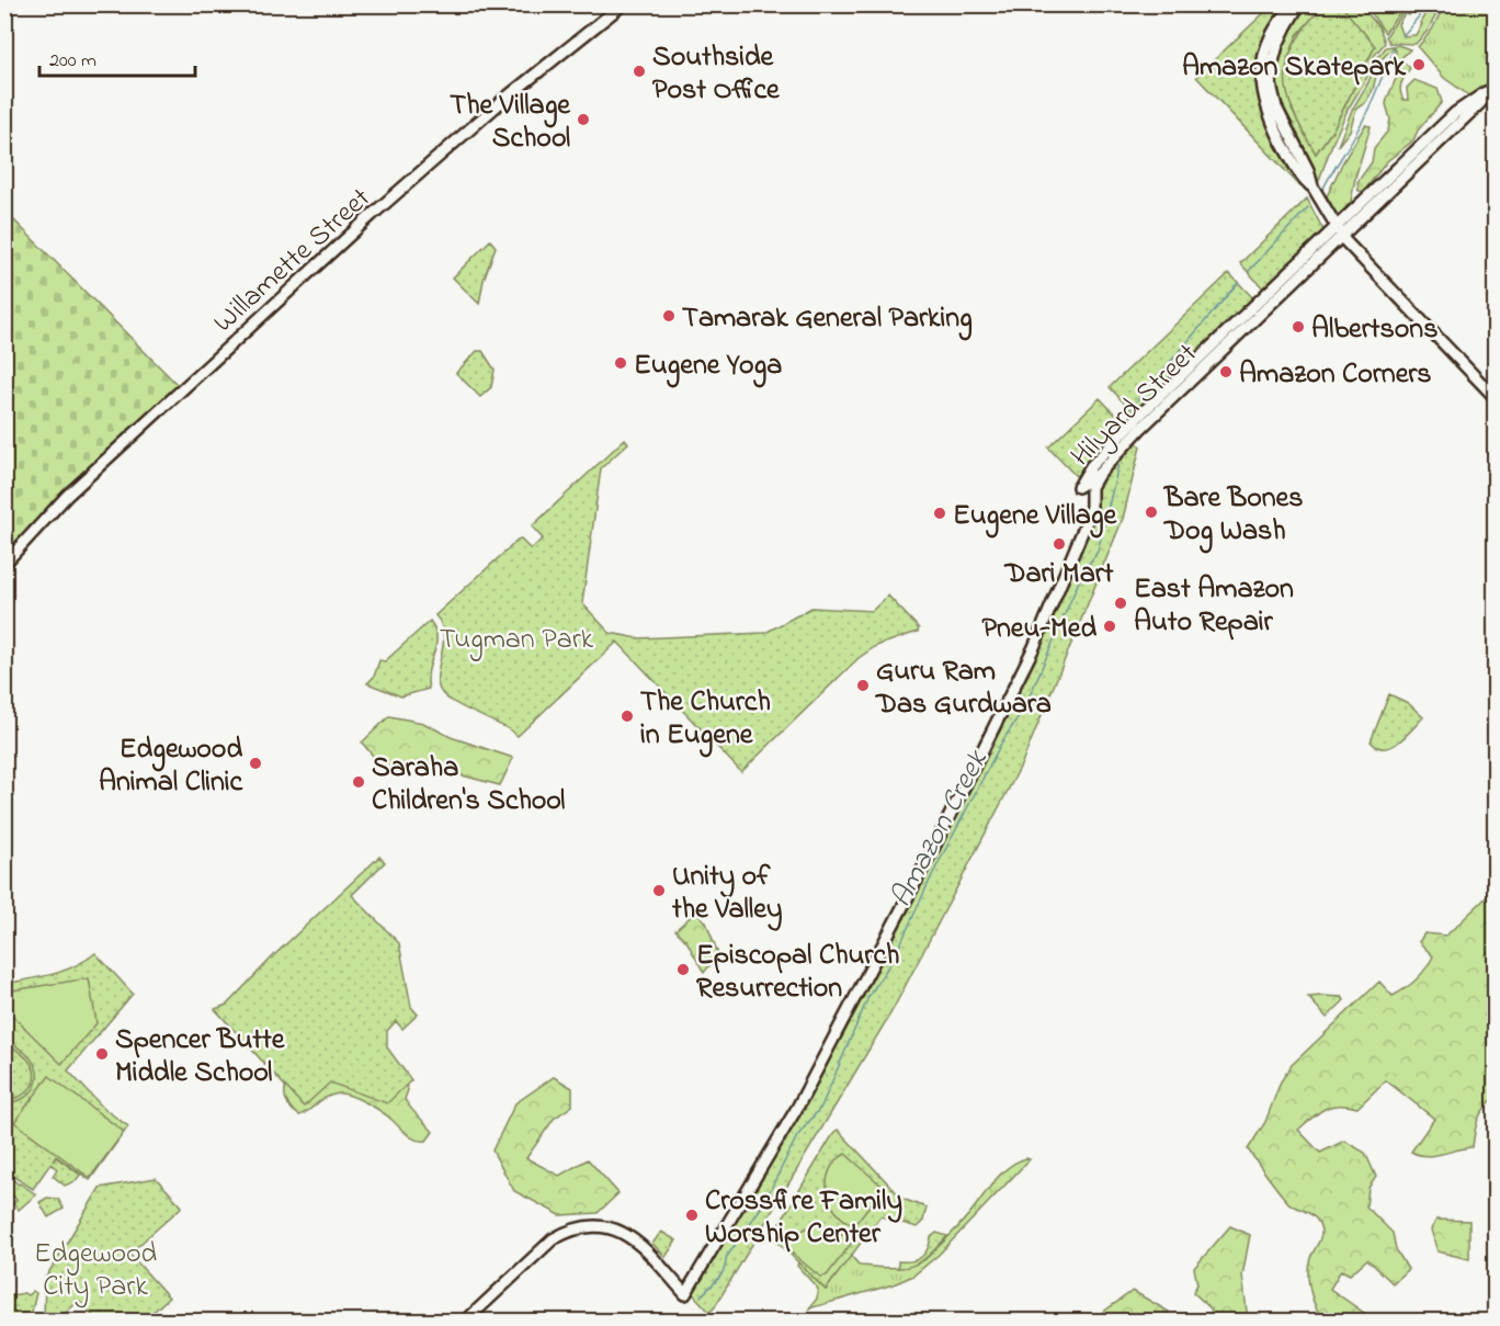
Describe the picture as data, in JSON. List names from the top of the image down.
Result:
{
  "streets": {
    "main road": ["Willamette Street", "Hilyard Street"]
  },
  "water": ["Amazon Creek"],
  "parks": ["Tugman Park", "Edgewood City Park"],
  "places": [
    "Amazon Skatepark",
    "Southside Post Office",
    "The Village School",
    "Tamarak General Parking",
    "Albertsons",
    "Eugene Yoga",
    "Amazon Corners",
    "Bare Bones Dog Wash",
    "Eugene Village",
    "Dari Mart",
    "East Amazon Auto Repair",
    "Pneu-Med",
    "Guru Ram Das Gurdwara",
    "The Church in Eugene",
    "Edgewood Animal Clinic",
    "Saraha Children's School",
    "Unity of the Valley",
    "Episcopal Church Resurrection",
    "Spencer Butte Middle School",
    "Crossfire Family Worship Center"
  ],
  "scale_bar": "200 m"
}
